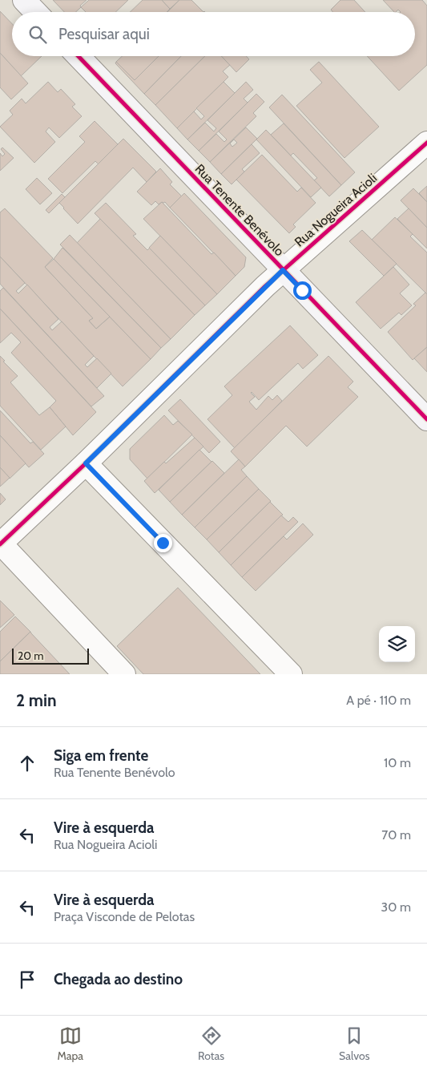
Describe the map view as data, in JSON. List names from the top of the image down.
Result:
{
  "streets": {
    "street": ["Rua Tenente Benévolo", "Rua Nogueira Acioli"]
  },
  "crossings": [
    ["Rua Tenente Benévolo", "Rua Nogueira Acioli"]
  ],
  "scale_bar": "20 m",
  "page": {
    "search": "Pesquisar aqui",
    "scale": "20 m",
    "heading": ["2 min", "A pé · 110 m"],
    "list": [
      ["Siga em frente", "Rua Tenente Benévolo", "10 m"],
      ["Vire à esquerda", "Rua Nogueira Acioli", "70 m"],
      ["Vire à esquerda", "Praça Visconde de Pelotas", "30 m"],
      "Chegada ao destino"
    ],
    "nav": ["Mapa", "Rotas", "Salvos"]
  }
}
